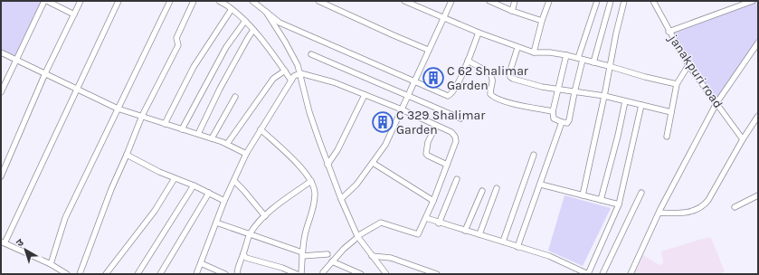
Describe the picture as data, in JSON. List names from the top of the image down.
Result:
{
  "streets": {
    "street": ["janakpuri road"]
  },
  "places": {
    "building": ["C 62 Shalimar Garden", "C 329 Shalimar Garden"]
  },
  "north": "top left"
}
